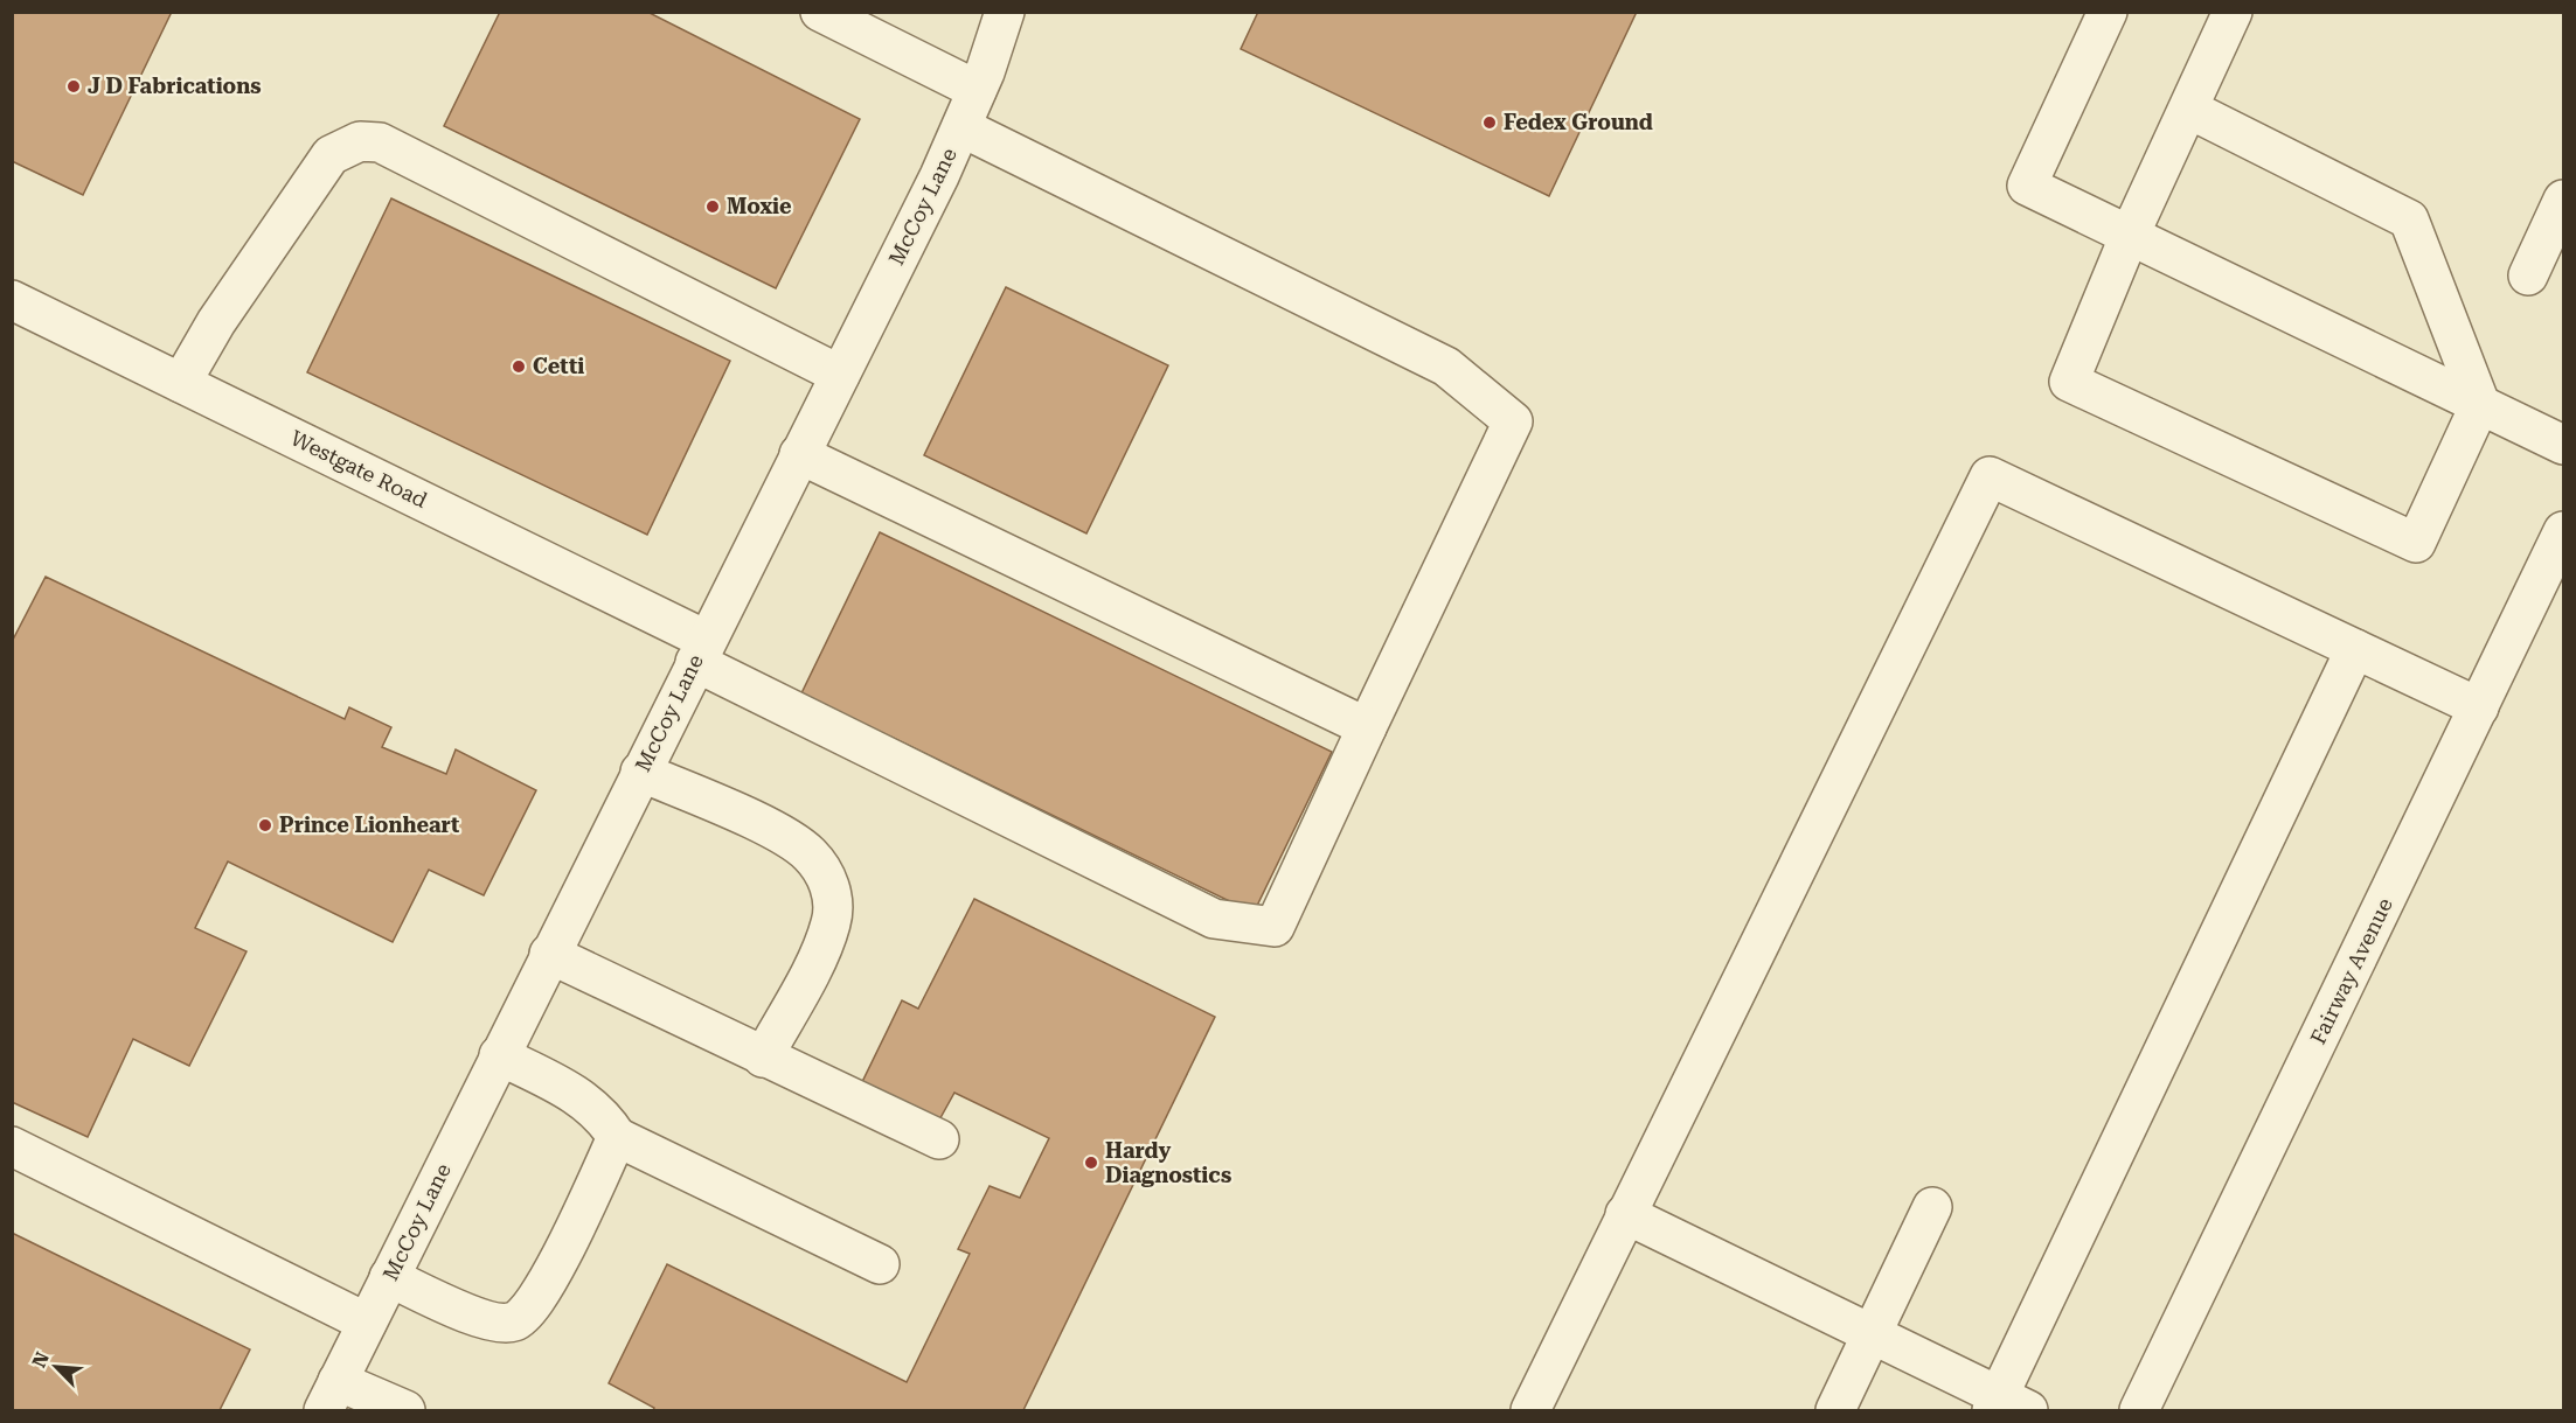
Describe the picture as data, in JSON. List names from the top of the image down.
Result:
{
  "streets": {
    "street": ["McCoy Lane", "Westgate Road", "Fairway Avenue"]
  },
  "crossings": [
    ["McCoy Lane", "Westgate Road"]
  ],
  "places": [
    "J D Fabrications",
    "Fedex Ground",
    "Moxie",
    "Cetti",
    "Prince Lionheart",
    "Hardy Diagnostics"
  ],
  "north": "top left"
}
